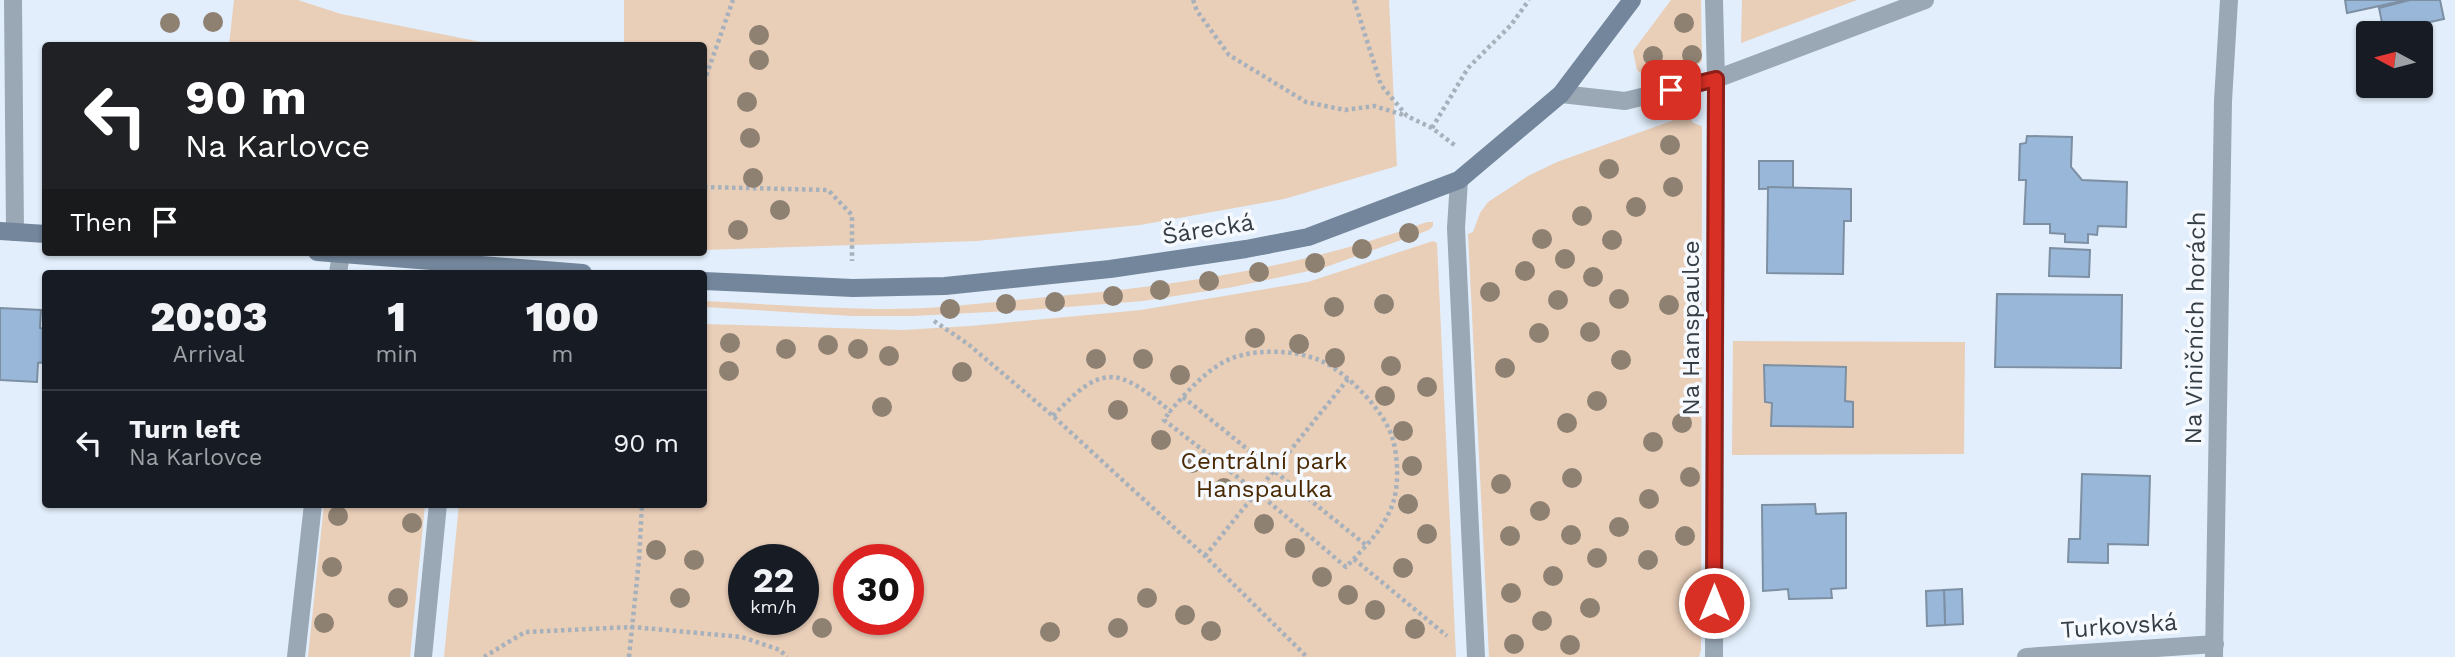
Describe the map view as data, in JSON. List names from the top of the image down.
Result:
{
  "streets": {
    "street": [
      "Šárecká",
      "Na Hanspaulce",
      "Na Viničních horách",
      "Turkovská"
    ]
  },
  "crossings": [
    ["Na Viničních horách", "Turkovská"]
  ],
  "parks": ["Centrální park Hanspaulka"],
  "north": "left",
  "page": {
    "turn": ["90 m", "Na Karlovce"],
    "then": "Then",
    "eta": [
      "20:03",
      "Arrival",
      "1",
      "min",
      "100",
      "m"
    ],
    "list": [
      {
        "name": "Turn left",
        "note": "Na Karlovce",
        "value": "90 m"
      }
    ],
    "speed": "22 km/h",
    "limit": "30"
  }
}
